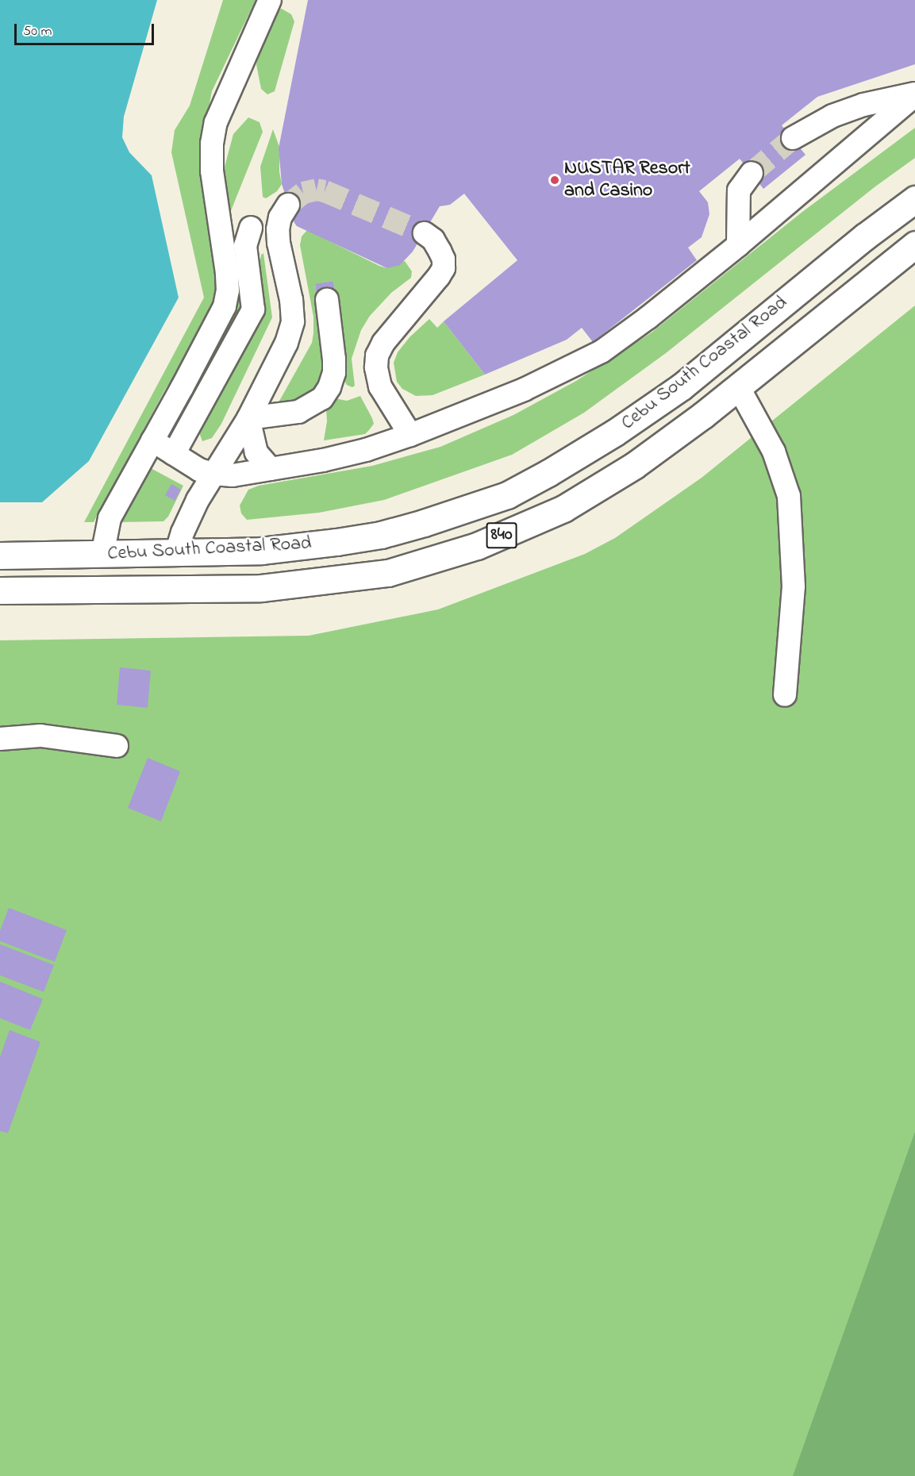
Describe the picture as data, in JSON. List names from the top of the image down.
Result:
{
  "streets": {
    "highway": ["Cebu South Coastal Road", "840"]
  },
  "places": ["NUSTAR Resort and Casino"],
  "scale_bar": "50 m"
}
